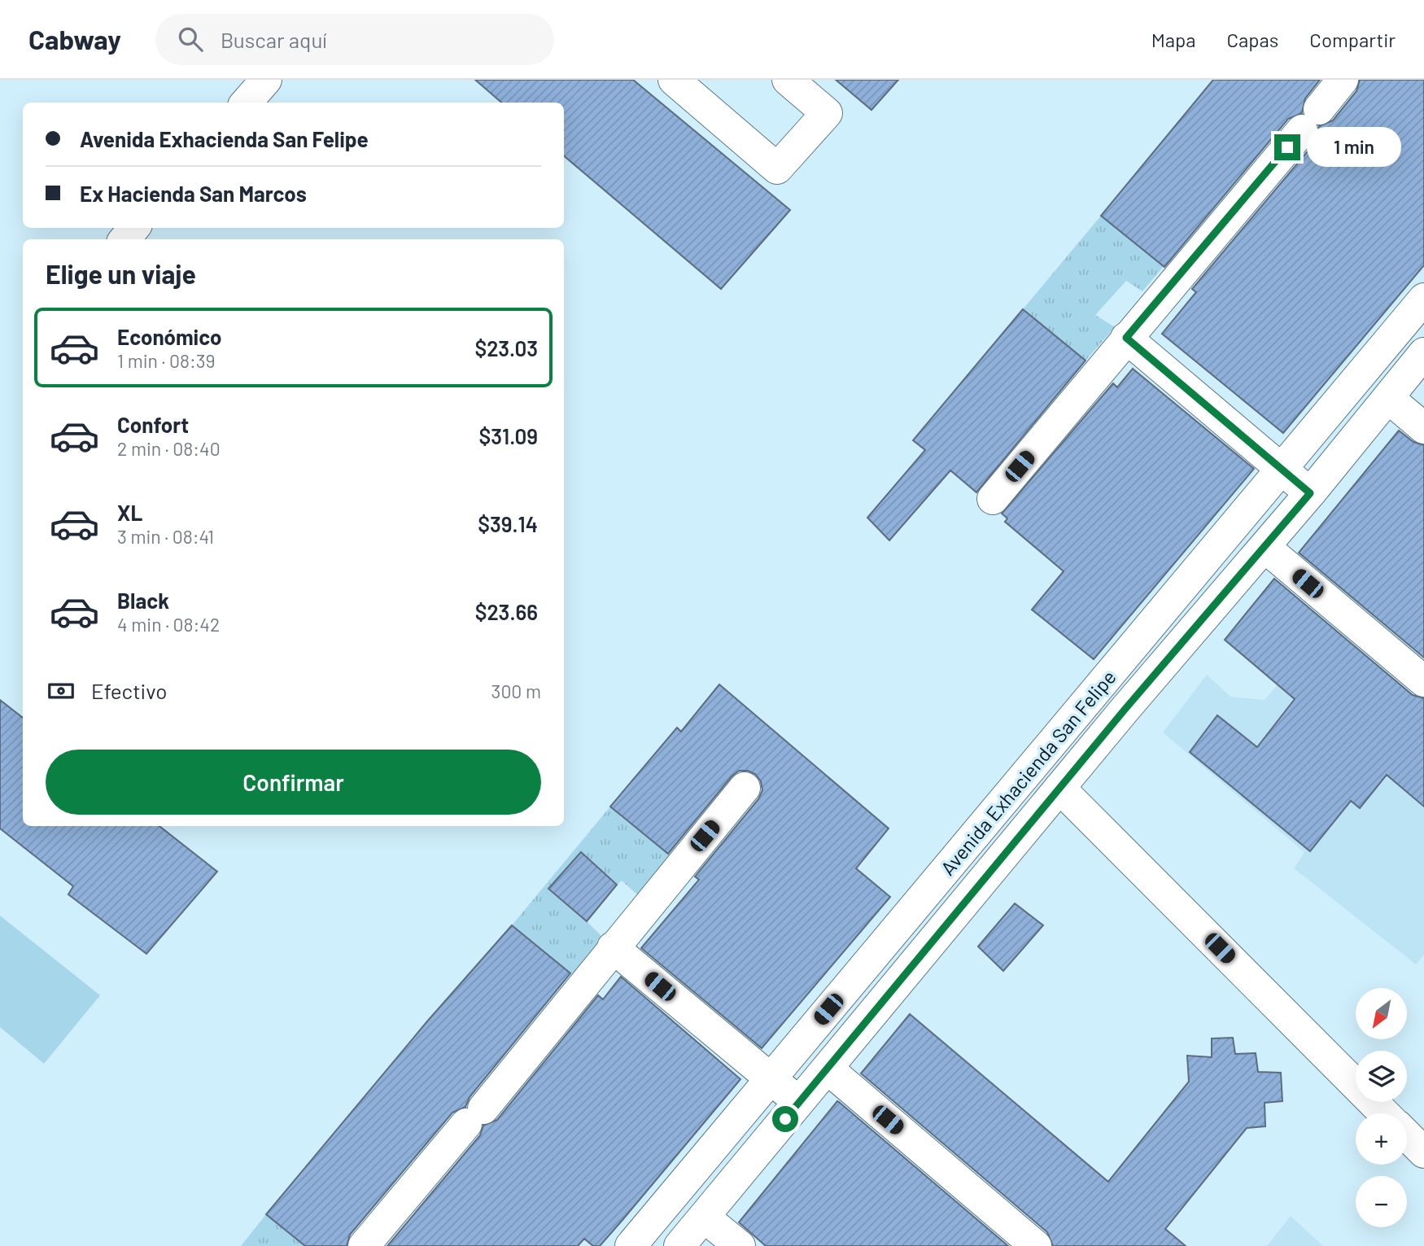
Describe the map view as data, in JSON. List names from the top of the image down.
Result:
{
  "streets": {
    "street": ["Avenida Exhacienda San Felipe"]
  },
  "north": "bottom left",
  "page": {
    "header": "Cabway",
    "search": "Buscar aquí",
    "nav": ["Mapa", "Capas", "Compartir"],
    "banner": ["Avenida Exhacienda San Felipe", "Ex Hacienda San Marcos"],
    "bubble": "1 min",
    "heading": "Elige un viaje",
    "list": [
      {
        "name": "Económico",
        "note": "1 min · 08:39",
        "value": "$23.03"
      },
      {
        "name": "Confort",
        "note": "2 min · 08:40",
        "value": "$31.09"
      },
      {
        "name": "XL",
        "note": "3 min · 08:41",
        "value": "$39.14"
      },
      {
        "name": "Black",
        "note": "4 min · 08:42",
        "value": "$23.66"
      }
    ],
    "pay": ["Efectivo", "300 m"],
    "buttons": "Confirmar",
    "map_buttons": ["+", "−"]
  }
}
